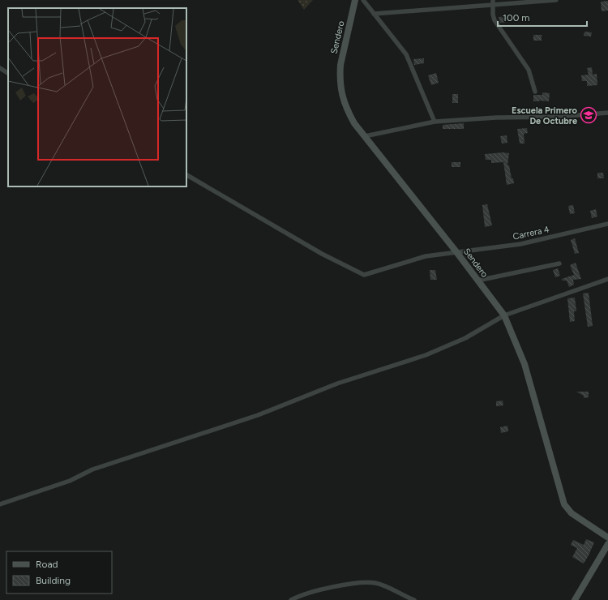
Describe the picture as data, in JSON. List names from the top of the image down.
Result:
{
  "streets": {
    "main road": ["Sendero"],
    "street": ["Carrera 4"]
  },
  "crossings": [
    ["Sendero", "Carrera 4"]
  ],
  "places": {
    "school or university": ["Escuela Primero De Octubre"]
  },
  "legend": ["Road", "Building"],
  "scale_bar": "100 m"
}
